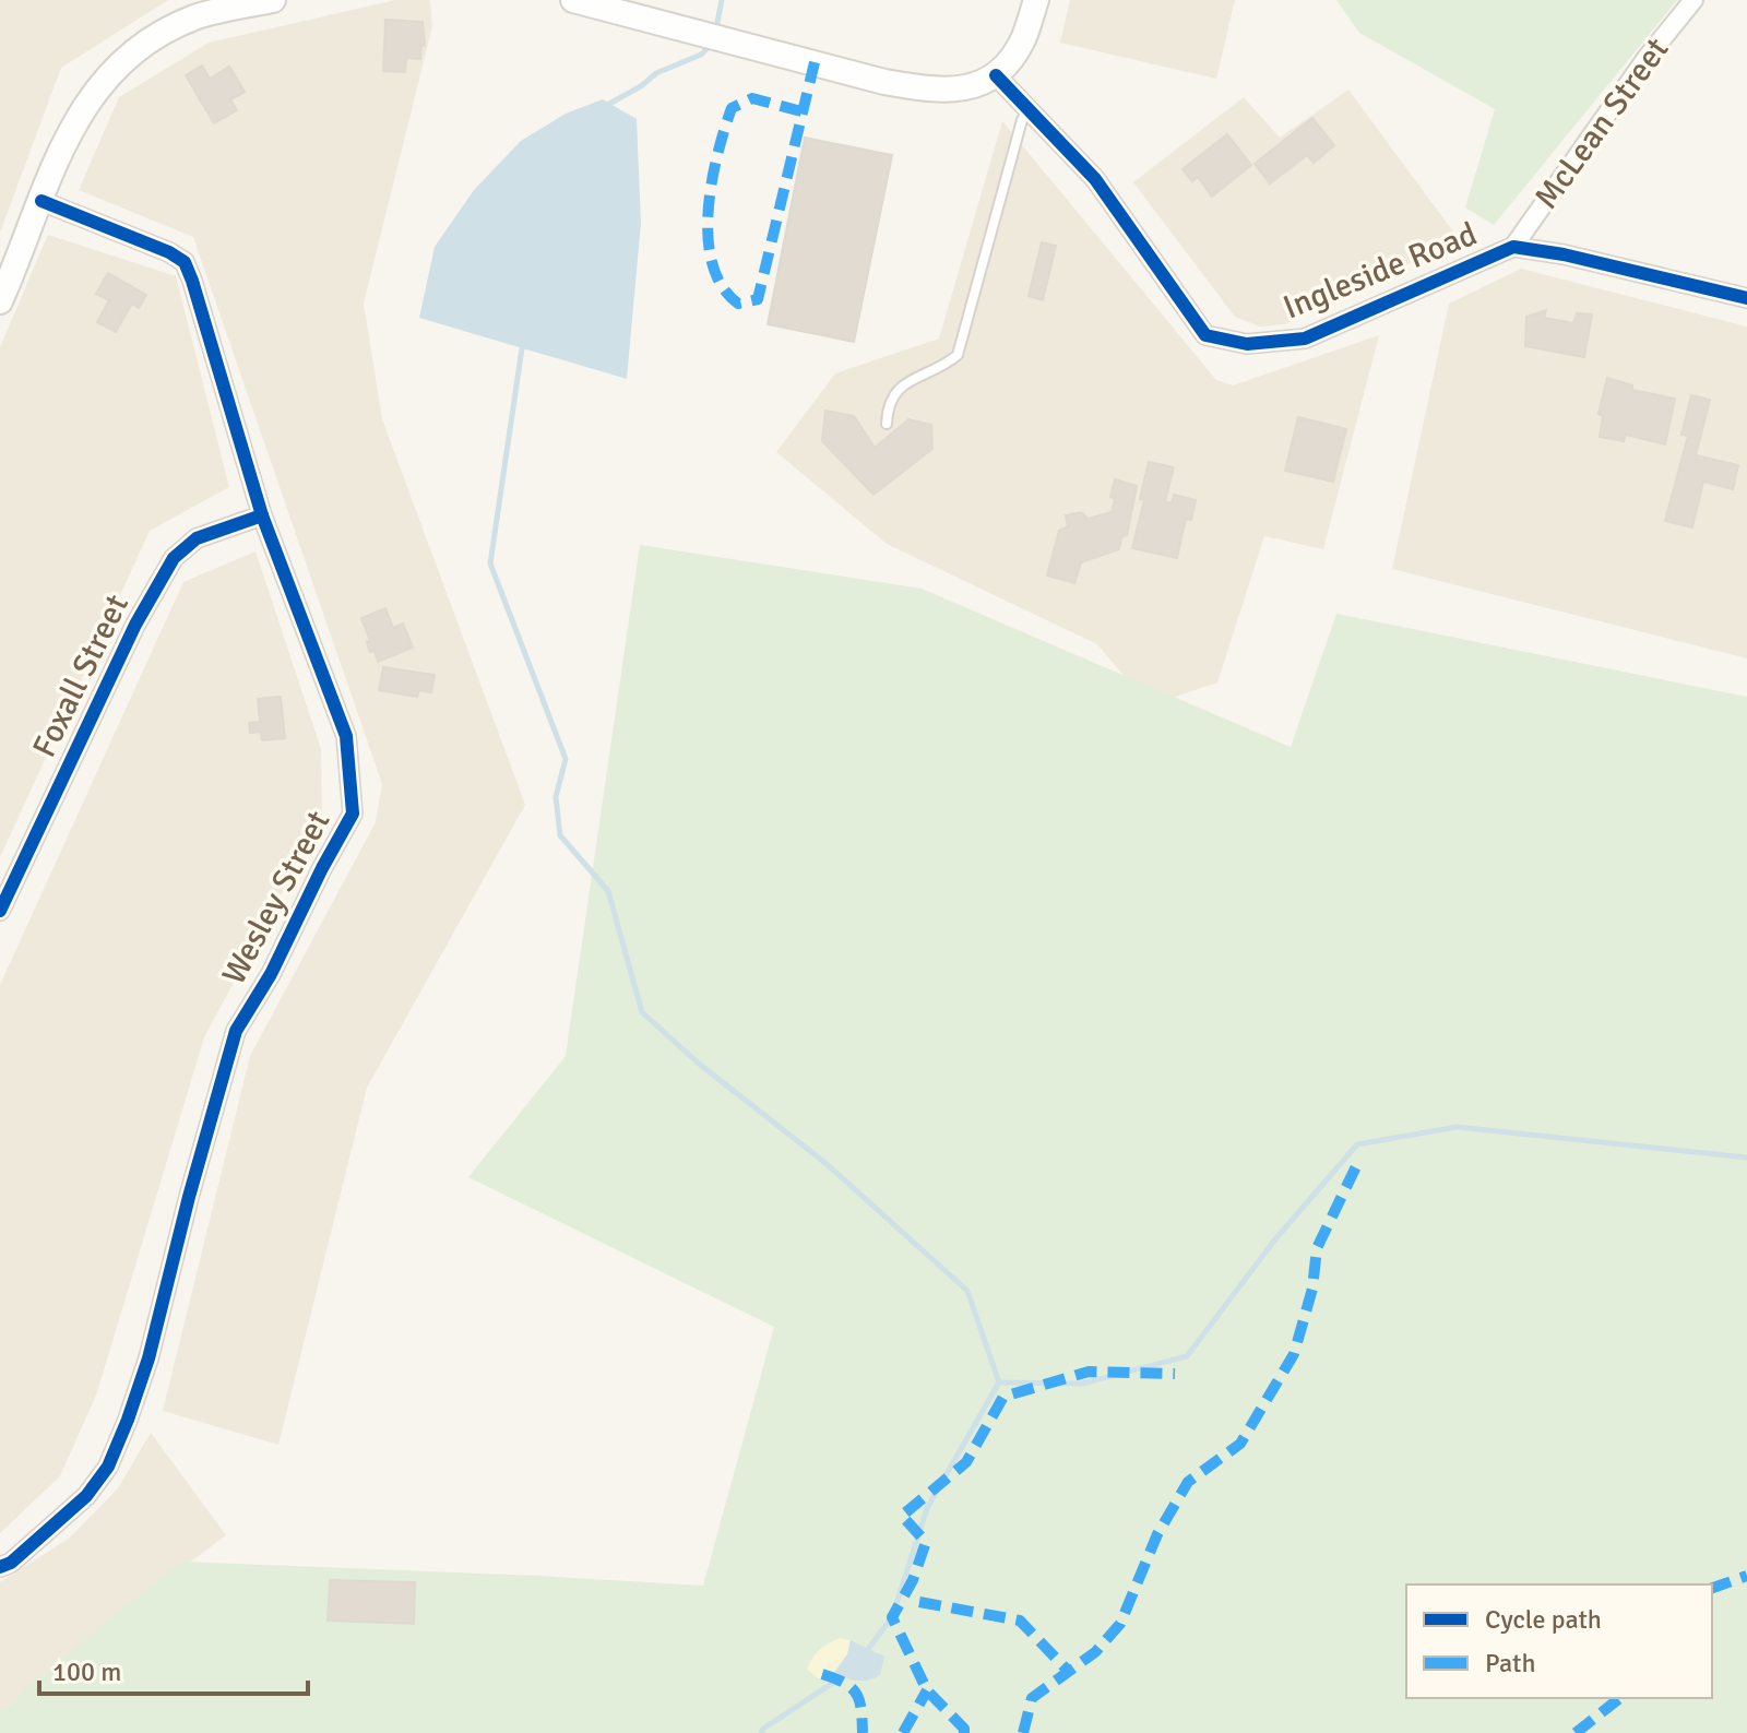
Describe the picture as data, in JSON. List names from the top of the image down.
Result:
{
  "streets": {
    "street": [
      "McLean Street",
      "Ingleside Road",
      "Foxall Street",
      "Wesley Street"
    ]
  },
  "crossings": [
    ["McLean Street", "Ingleside Road"],
    ["Foxall Street", "Wesley Street"]
  ],
  "legend": ["Cycle path", "Path"],
  "scale_bar": "100 m"
}
